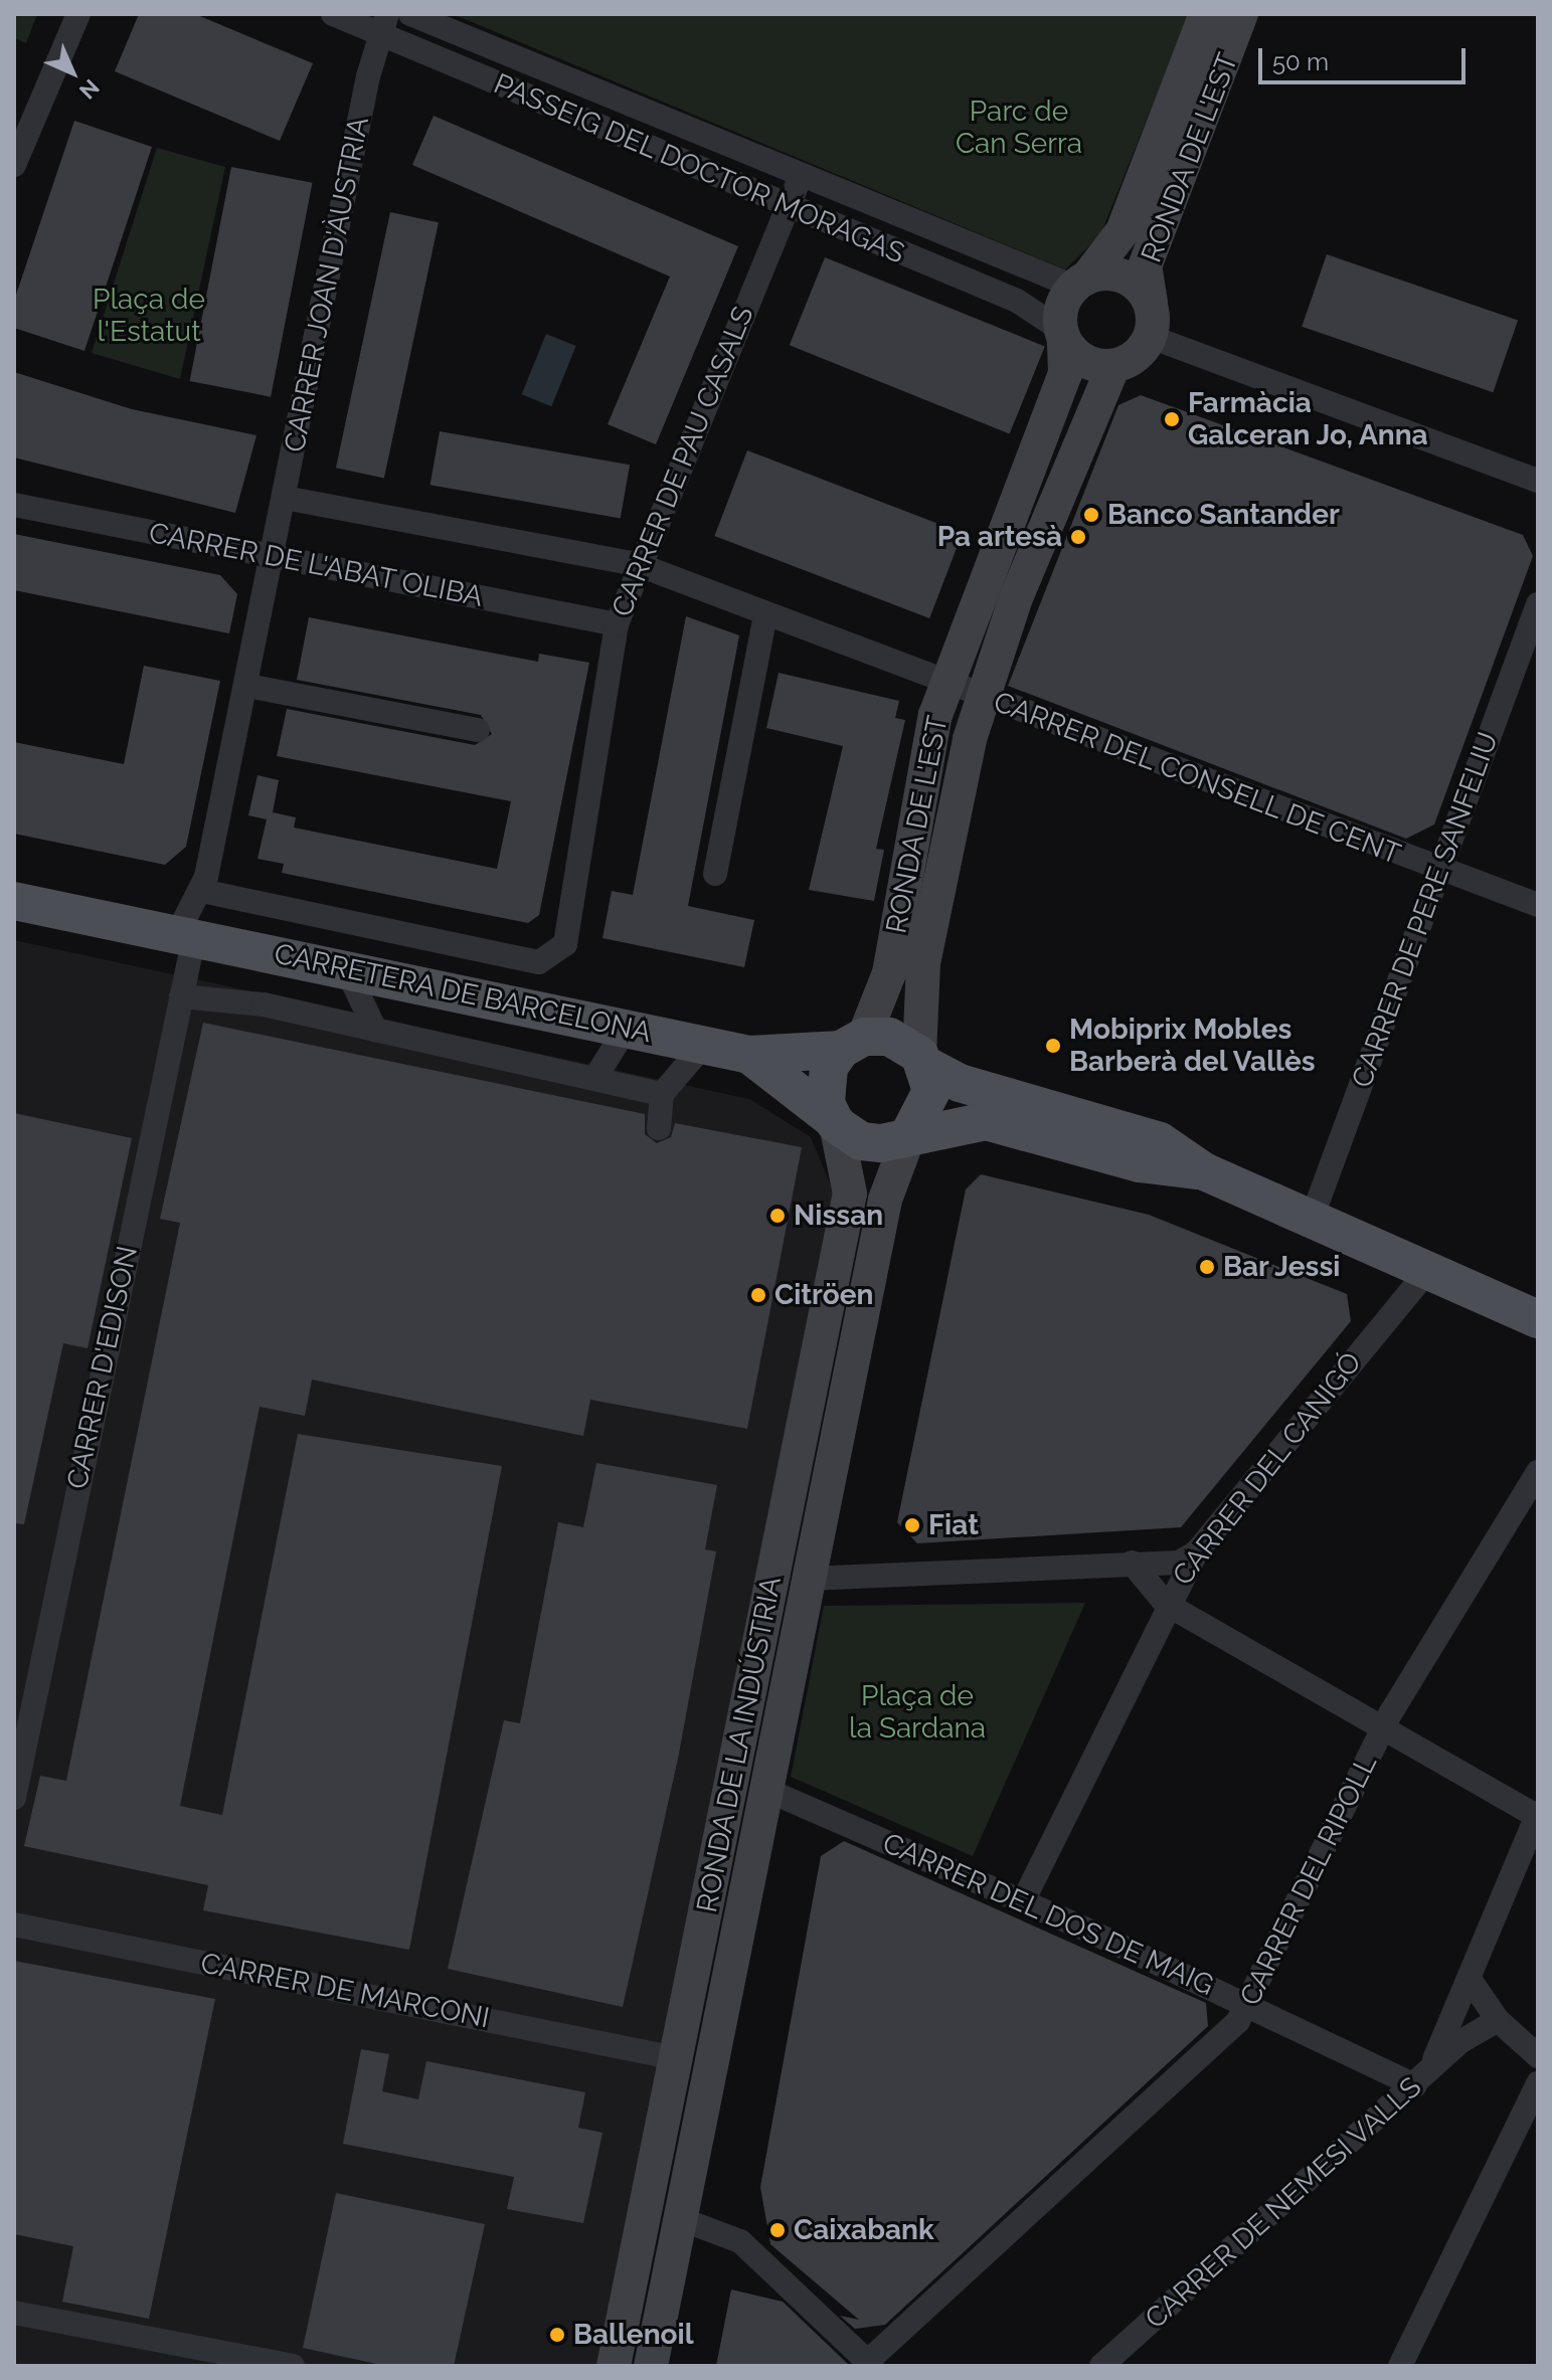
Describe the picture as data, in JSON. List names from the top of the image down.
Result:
{
  "streets": {
    "main road": ["CARRETERA DE BARCELONA"],
    "street": [
      "RONDA DE L'EST",
      "PASSEIG DEL DOCTOR MORAGAS",
      "CARRER JOAN D'ÀUSTRIA",
      "CARRER DE PAU CASALS",
      "CARRER DE L'ABAT OLIBA",
      "CARRER DEL CONSELL DE CENT",
      "CARRER DE PERE SANFELIU",
      "CARRER D'EDISON",
      "CARRER DEL CANIGÓ",
      "RONDA DE LA INDÚSTRIA",
      "CARRER DEL RIPOLL",
      "CARRER DEL DOS DE MAIG",
      "CARRER DE MARCONI",
      "CARRER DE NEMESI VALLS"
    ]
  },
  "crossings": [
    ["RONDA DE L'EST", "PASSEIG DEL DOCTOR MORAGAS"],
    ["RONDA DE L'EST", "CARRER DEL CONSELL DE CENT"],
    ["RONDA DE L'EST", "CARRETERA DE BARCELONA"],
    ["RONDA DE L'EST", "RONDA DE LA INDÚSTRIA"],
    ["PASSEIG DEL DOCTOR MORAGAS", "CARRER JOAN D'ÀUSTRIA"],
    ["PASSEIG DEL DOCTOR MORAGAS", "CARRER DE PAU CASALS"],
    ["CARRER JOAN D'ÀUSTRIA", "CARRER DE L'ABAT OLIBA"],
    ["CARRER JOAN D'ÀUSTRIA", "CARRETERA DE BARCELONA"],
    ["CARRER DE PAU CASALS", "CARRER DE L'ABAT OLIBA"],
    ["CARRER DE PAU CASALS", "CARRER DEL CONSELL DE CENT"],
    ["CARRER DE PAU CASALS", "CARRETERA DE BARCELONA"],
    ["CARRER DEL CONSELL DE CENT", "CARRER DE PERE SANFELIU"],
    ["CARRETERA DE BARCELONA", "CARRER D'EDISON"],
    ["CARRETERA DE BARCELONA", "RONDA DE LA INDÚSTRIA"],
    ["CARRER DEL CANIGÓ", "CARRER DEL DOS DE MAIG"],
    ["RONDA DE LA INDÚSTRIA", "CARRER DEL DOS DE MAIG"],
    ["RONDA DE LA INDÚSTRIA", "CARRER DE MARCONI"],
    ["CARRER DEL RIPOLL", "CARRER DEL DOS DE MAIG"],
    ["CARRER DEL DOS DE MAIG", "CARRER DE NEMESI VALLS"]
  ],
  "parks": ["Parc de Can Serra", "Plaça de l'Estatut", "Plaça de la Sardana"],
  "places": [
    "Farmàcia Galceran Jo, Anna",
    "Banco Santander",
    "Pa artesà",
    "Mobiprix Mobles Barberà del Vallès",
    "Nissan",
    "Bar Jessi",
    "Citröen",
    "Fiat",
    "Caixabank",
    "Ballenoil"
  ],
  "scale_bar": "50 m",
  "north": "bottom right"
}
